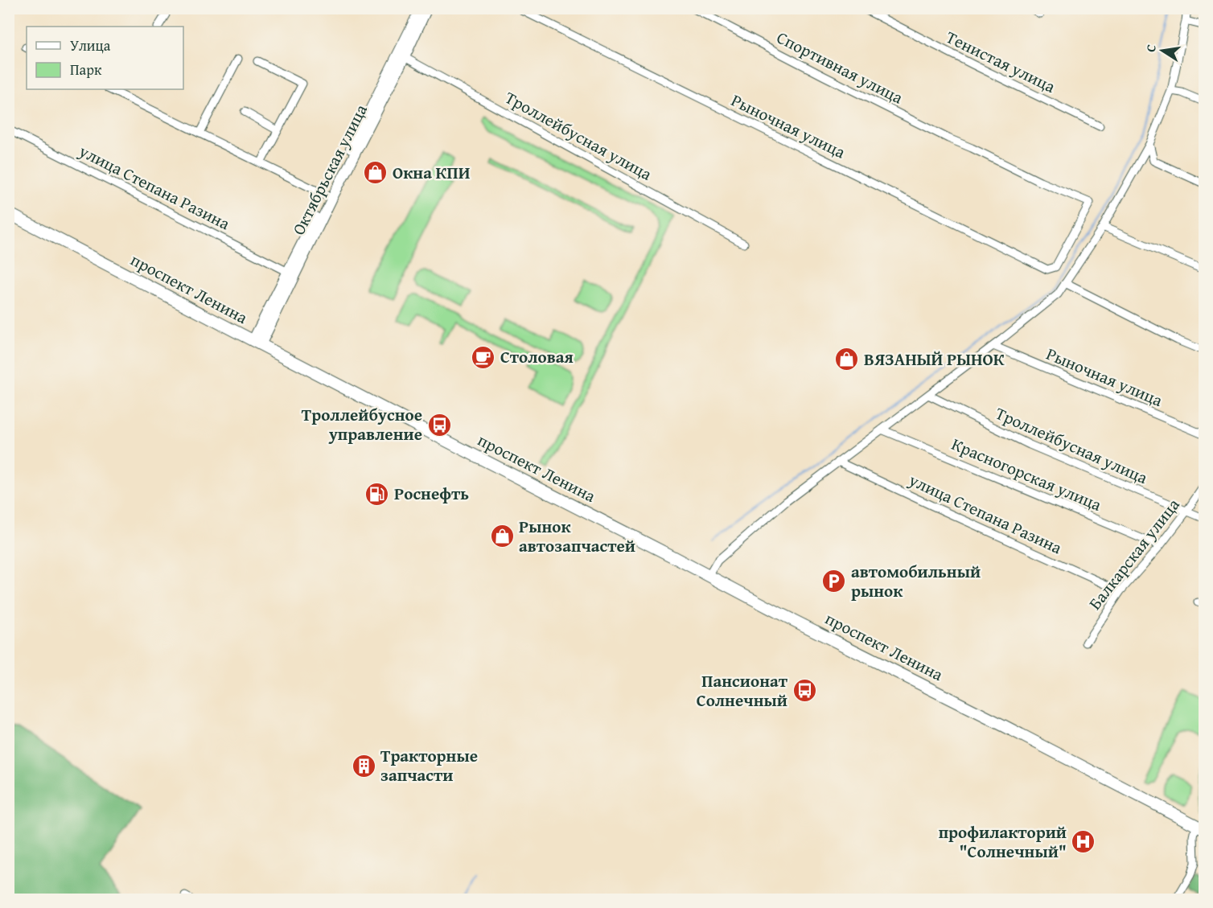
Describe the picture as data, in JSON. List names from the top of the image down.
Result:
{
  "streets": {
    "main road": ["Октябрьская улица", "проспект Ленина"],
    "street": [
      "Тенистая улица",
      "Спортивная улица",
      "Рыночная улица",
      "Троллейбусная улица",
      "улица Степана Разина",
      "Красногорская улица",
      "Балкарская улица"
    ]
  },
  "crossings": [
    ["Спортивная улица", "Рыночная улица"],
    ["Троллейбусная улица", "Октябрьская улица"],
    ["Троллейбусная улица", "Балкарская улица"],
    ["Октябрьская улица", "улица Степана Разина"],
    ["Октябрьская улица", "проспект Ленина"],
    ["улица Степана Разина", "Балкарская улица"],
    ["Красногорская улица", "Балкарская улица"]
  ],
  "places": {
    "shop": ["Окна КПИ", "ВЯЗАНЫЙ РЫНОК", "Рынок автозапчастей"],
    "cafe": ["Столовая"],
    "bus stop": ["Троллейбусное управление", "Пансионат Солнечный"],
    "fuel station": ["Роснефть"],
    "parking": ["автомобильный рынок"],
    "building": ["Тракторные запчасти"],
    "hospital": ["профилакторий \"Солнечный\""]
  },
  "legend": ["Улица", "Парк"],
  "north": "left"
}
